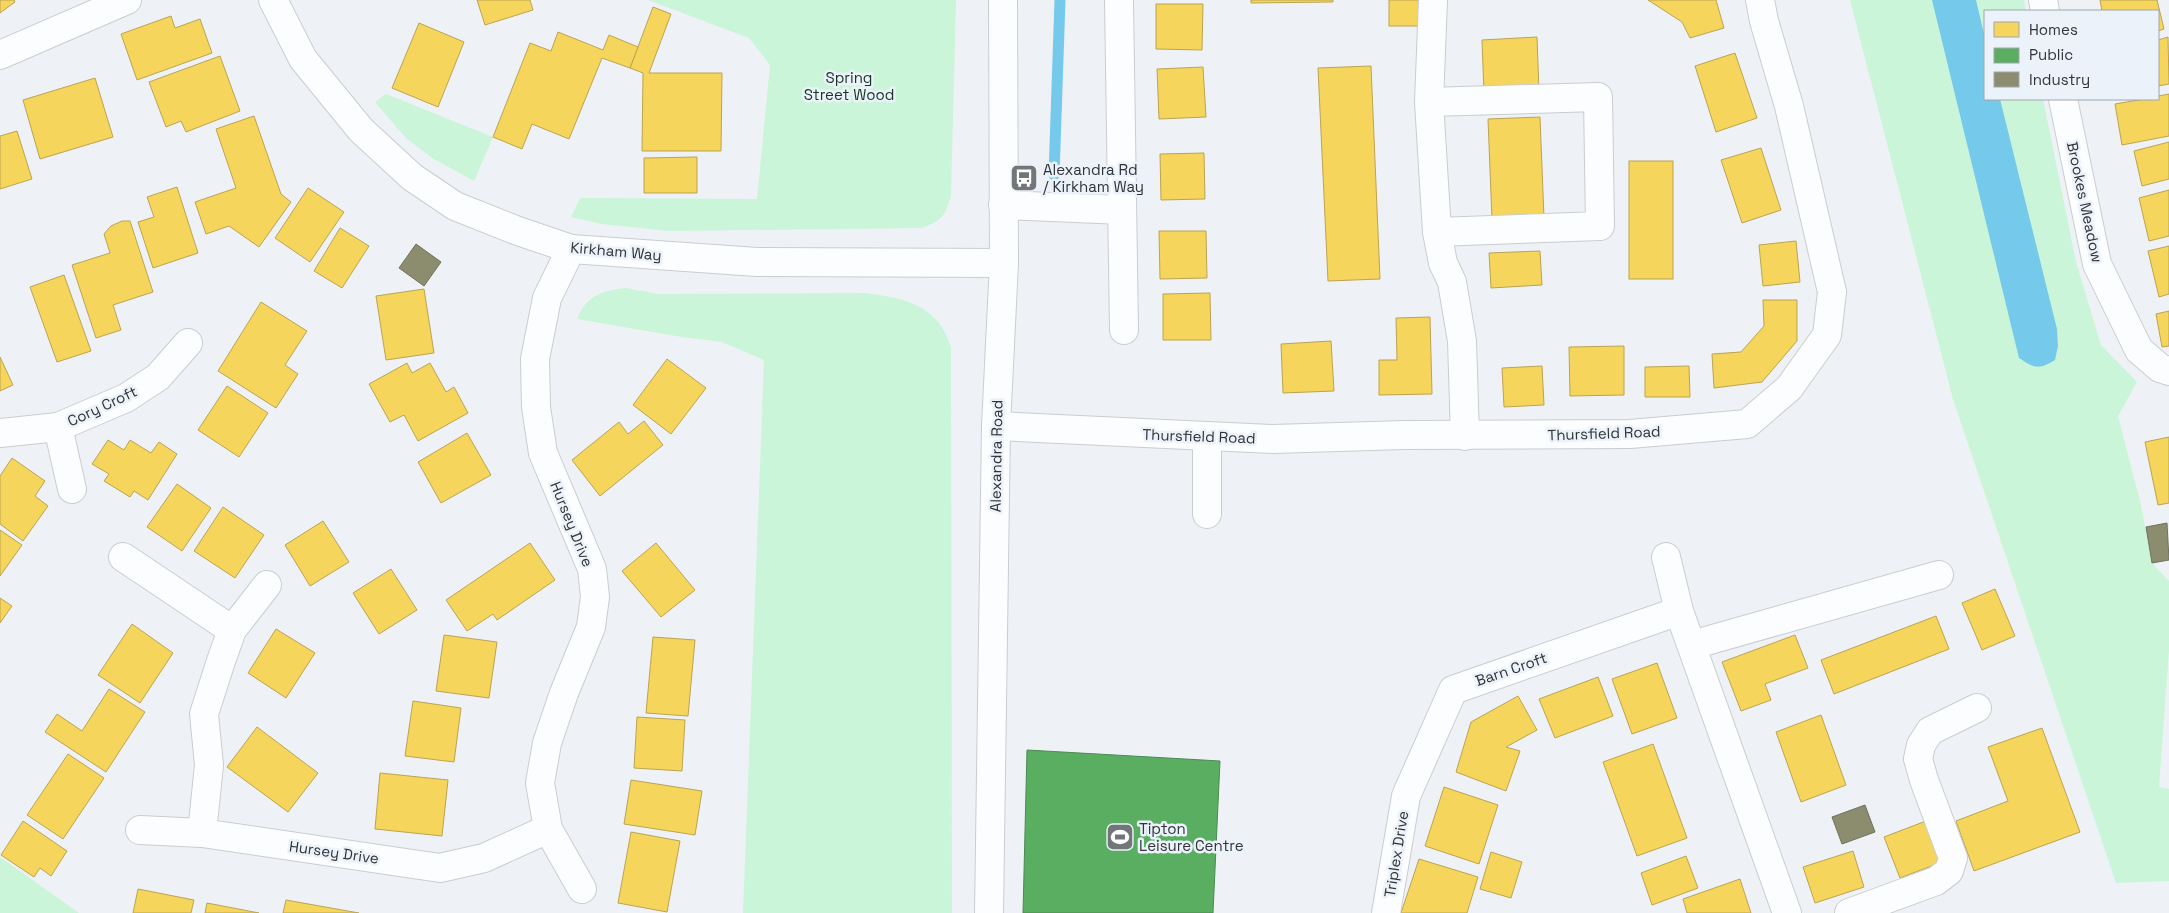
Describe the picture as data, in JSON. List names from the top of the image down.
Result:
{
  "streets": {
    "street": [
      "Brookes Meadow",
      "Kirkham Way",
      "Cory Croft",
      "Thursfield Road",
      "Alexandra Road",
      "Hursey Drive",
      "Barn Croft",
      "Triplex Drive"
    ]
  },
  "crossings": [
    ["Kirkham Way", "Alexandra Road"],
    ["Kirkham Way", "Hursey Drive"],
    ["Thursfield Road", "Alexandra Road"],
    ["Barn Croft", "Triplex Drive"]
  ],
  "parks": ["Spring Street Wood"],
  "places": {
    "bus stop": ["Alexandra Rd / Kirkham Way"],
    "sports": ["Tipton Leisure Centre"]
  },
  "legend": ["Homes", "Public", "Industry"]
}
